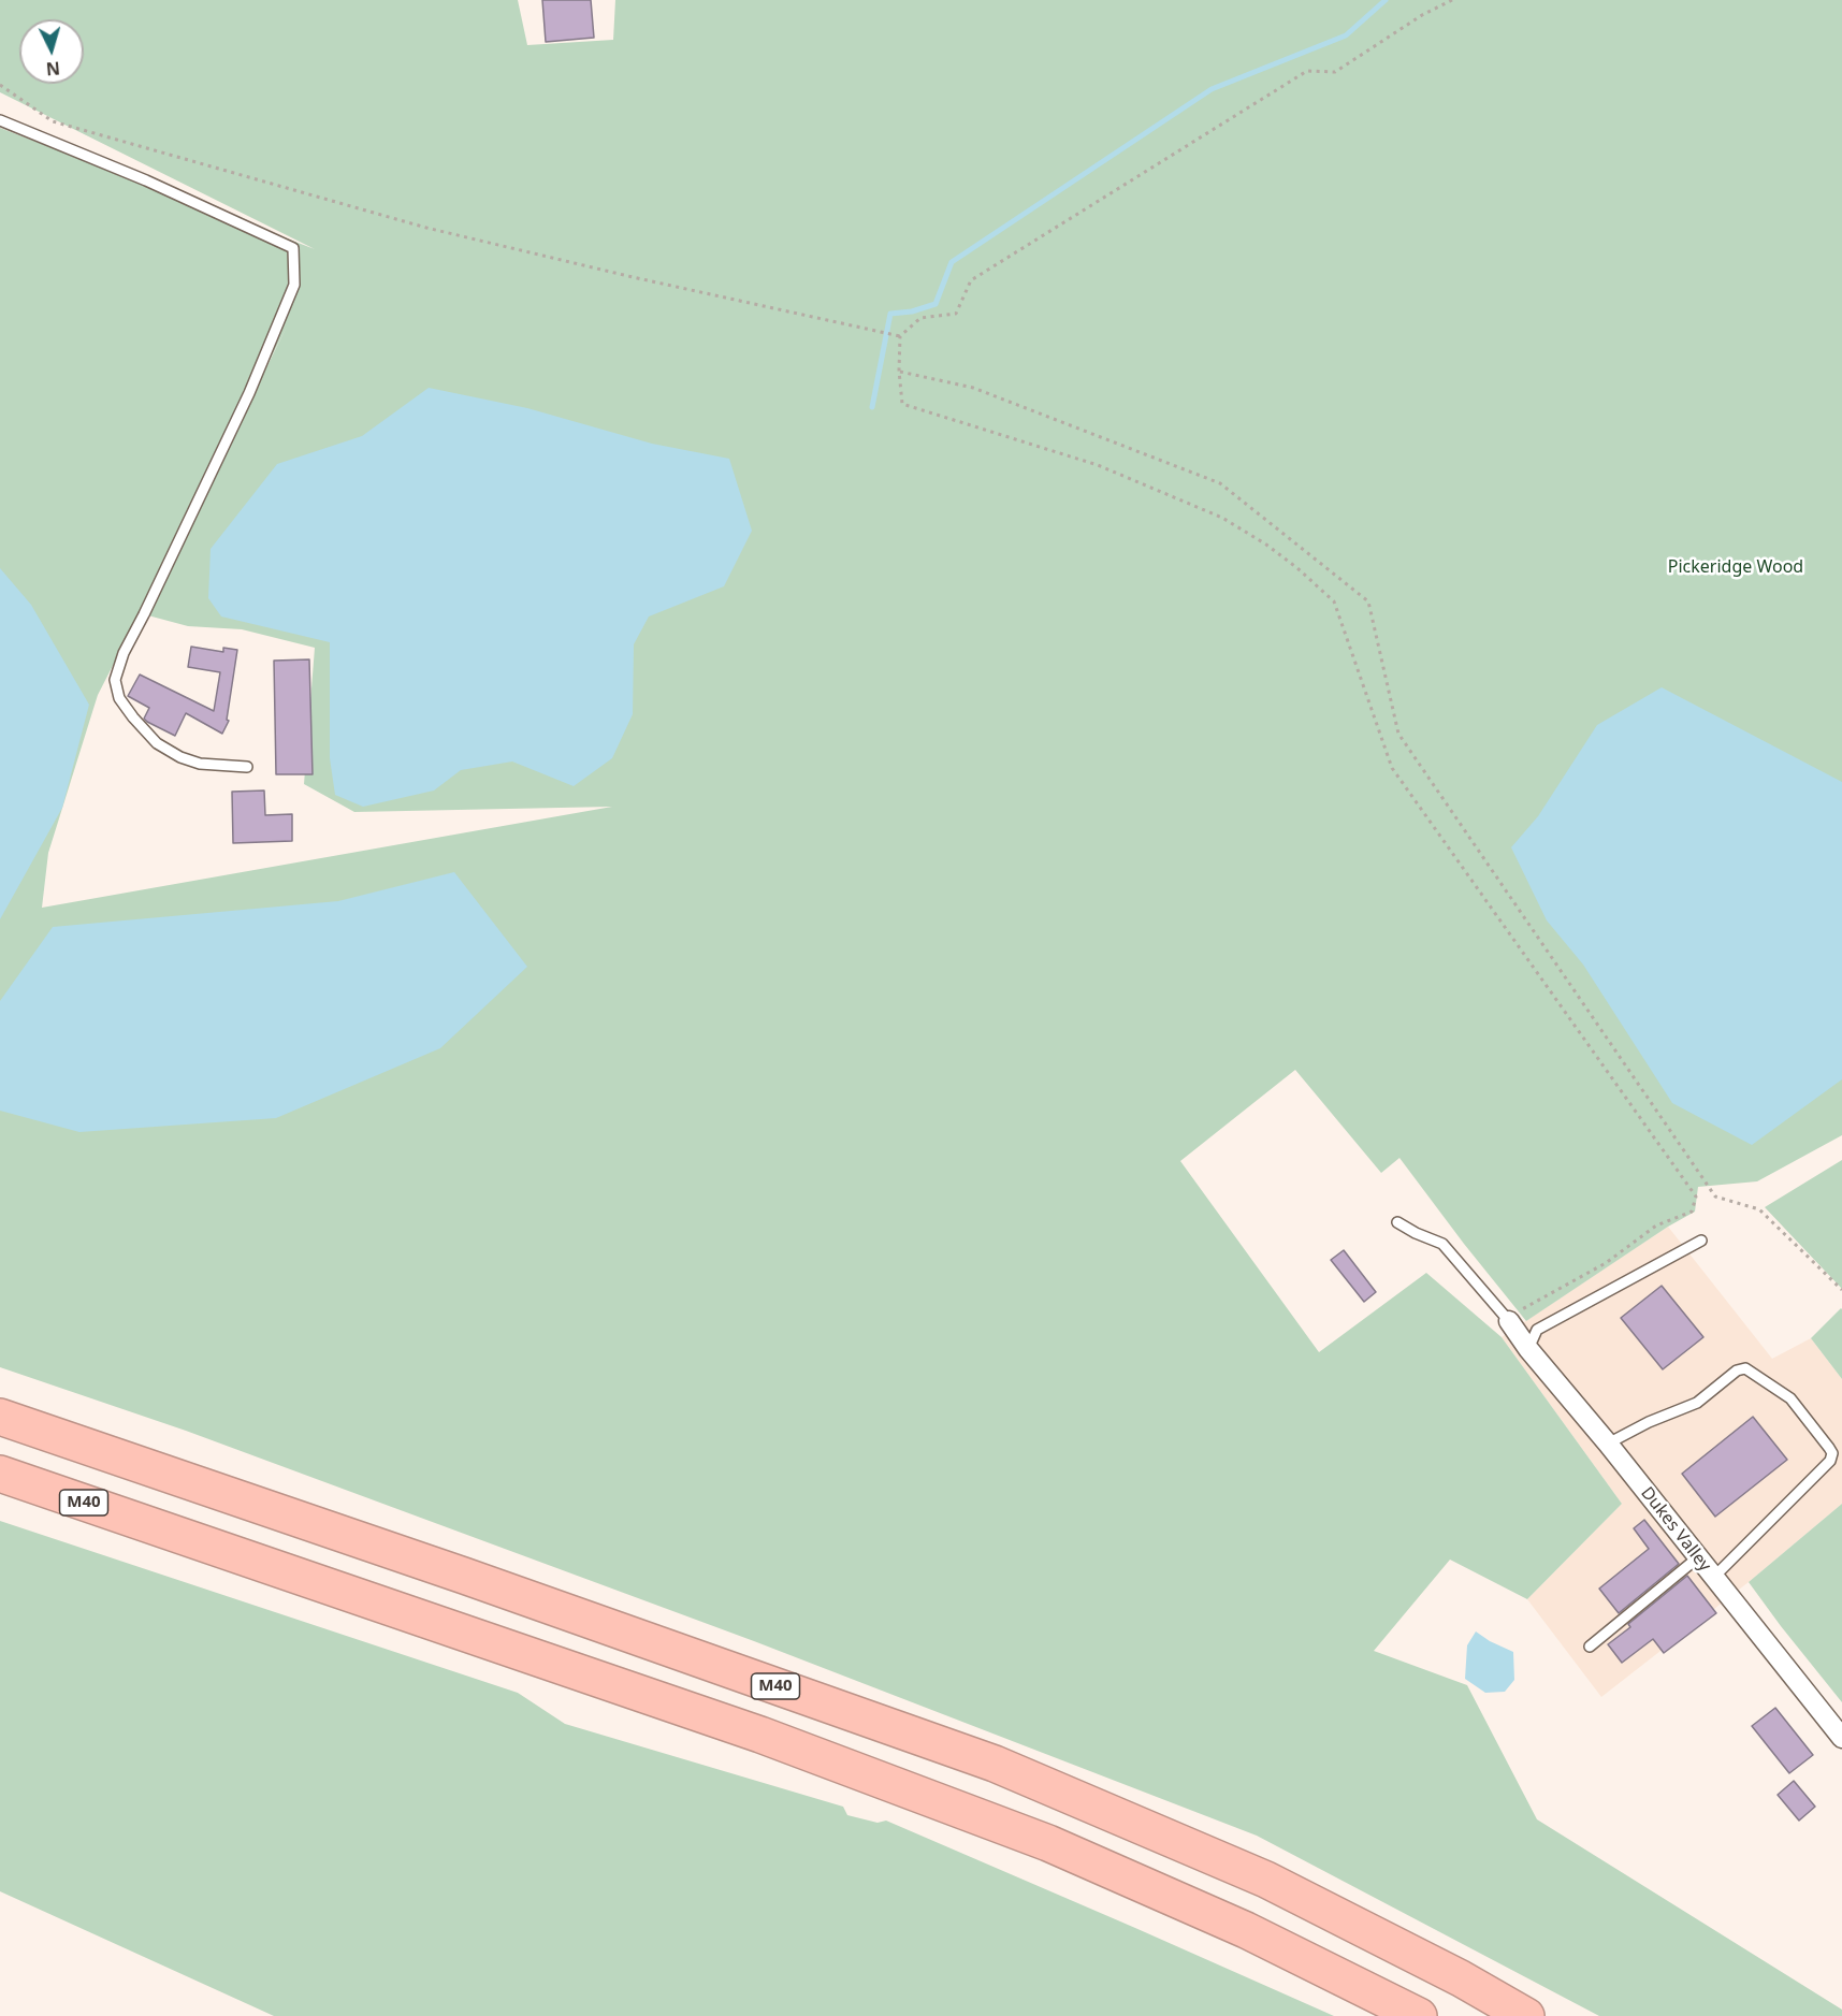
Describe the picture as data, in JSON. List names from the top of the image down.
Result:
{
  "streets": {
    "highway": ["M40"],
    "street": ["Dukes Valley"]
  },
  "parks": ["Pickeridge Wood"],
  "north": "bottom"
}
